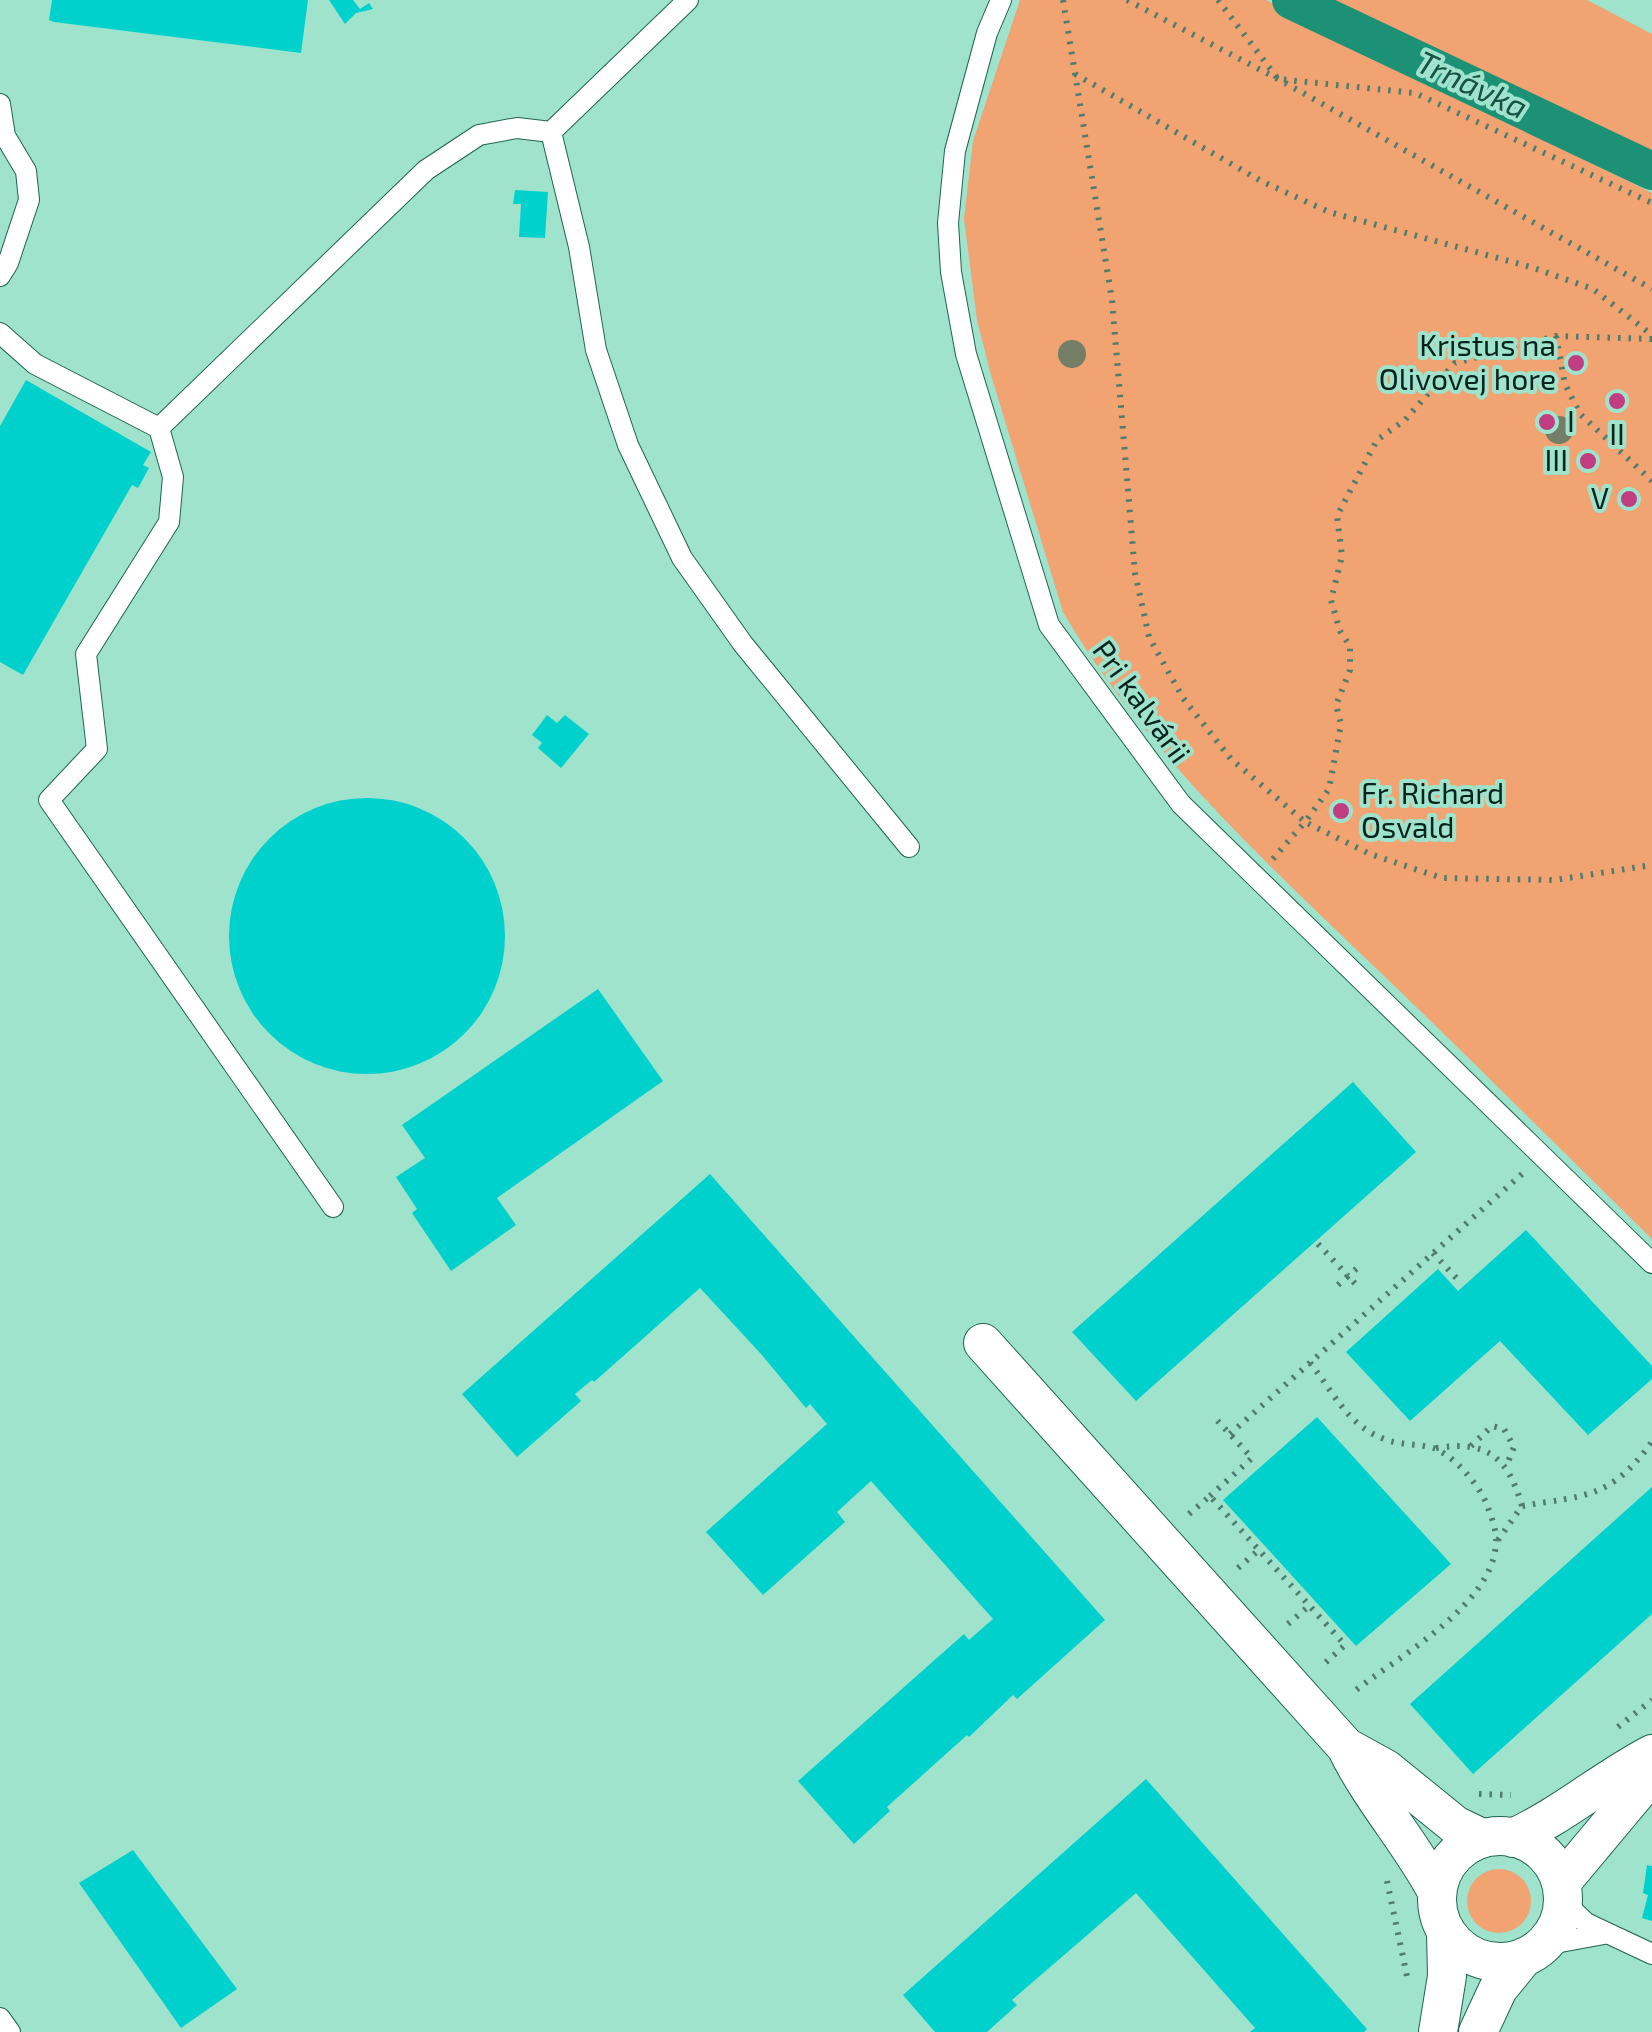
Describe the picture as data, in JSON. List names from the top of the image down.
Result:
{
  "streets": {
    "lane": ["Pri kalvárii"]
  },
  "water": ["Trnávka"],
  "places": [
    "Kristus na Olivovej hore",
    "II",
    "I",
    "III",
    "V",
    "Fr. Richard Osvald"
  ]
}
